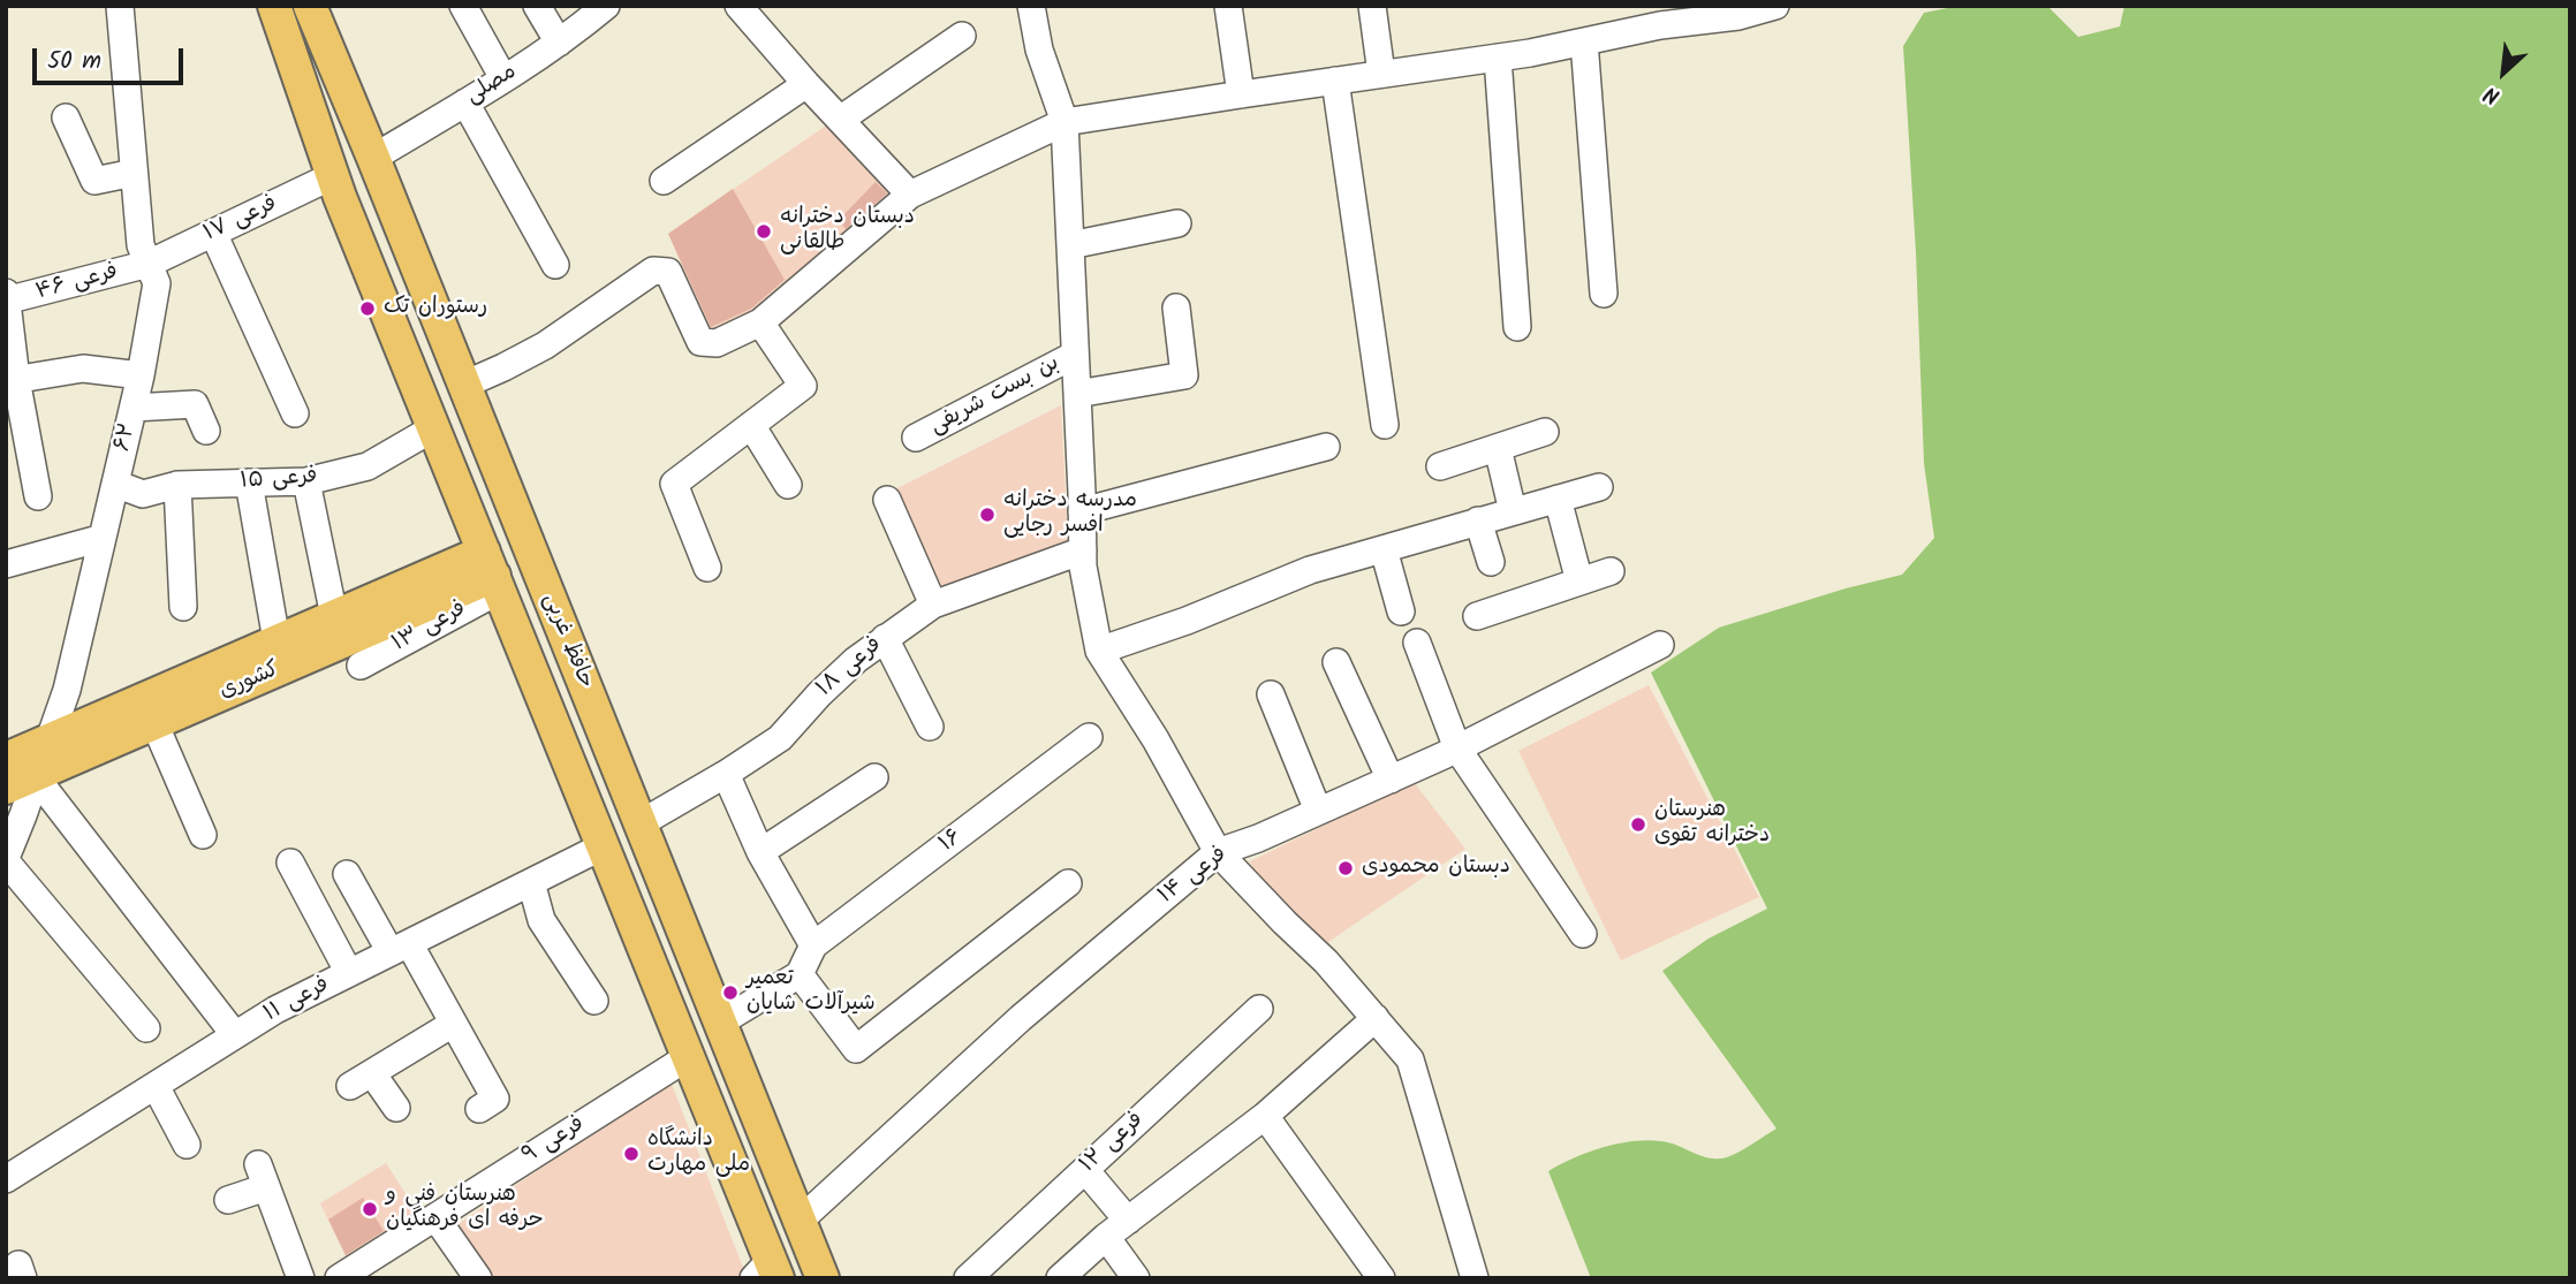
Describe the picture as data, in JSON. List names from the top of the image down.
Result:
{
  "streets": {
    "main road": ["حافظ غربی", "کشوری"],
    "street": [
      "مصلی",
      "فرعی ۱۷",
      "فرعی ۴۶",
      "بن بست شریفی",
      "۶۲",
      "فرعی ۱۵",
      "فرعی ۱۳",
      "فرعی ۱۸",
      "۱۶",
      "فرعی ۱۴",
      "فرعی ۱۱",
      "فرعی ۹",
      "فرعی ۱۲"
    ]
  },
  "crossings": [
    ["مصلی", "حافظ غربی"],
    ["فرعی ۱۷", "فرعی ۴۶"],
    ["فرعی ۱۷", "۶۲"],
    ["فرعی ۱۷", "حافظ غربی"],
    ["فرعی ۴۶", "۶۲"],
    ["۶۲", "فرعی ۱۵"],
    ["۶۲", "کشوری"],
    ["فرعی ۱۵", "حافظ غربی"],
    ["فرعی ۱۳", "حافظ غربی"],
    ["فرعی ۱۳", "کشوری"],
    ["حافظ غربی", "فرعی ۱۸"],
    ["حافظ غربی", "کشوری"],
    ["حافظ غربی", "۱۶"],
    ["حافظ غربی", "فرعی ۱۴"],
    ["حافظ غربی", "فرعی ۱۱"],
    ["حافظ غربی", "فرعی ۹"]
  ],
  "places": [
    "دبستان دخترانه طالقانی",
    "رستوران تک",
    "مدرسه دخترانه افسر رجایی",
    "هنرستان دخترانه تقوی",
    "دبستان محمودی",
    "تعمیر شیرآلات شایان",
    "دانشگاه ملی مهارت",
    "هنرستان فنی و حرفه ای فرهنگیان"
  ],
  "scale_bar": "50 m",
  "north": "bottom left"
}
